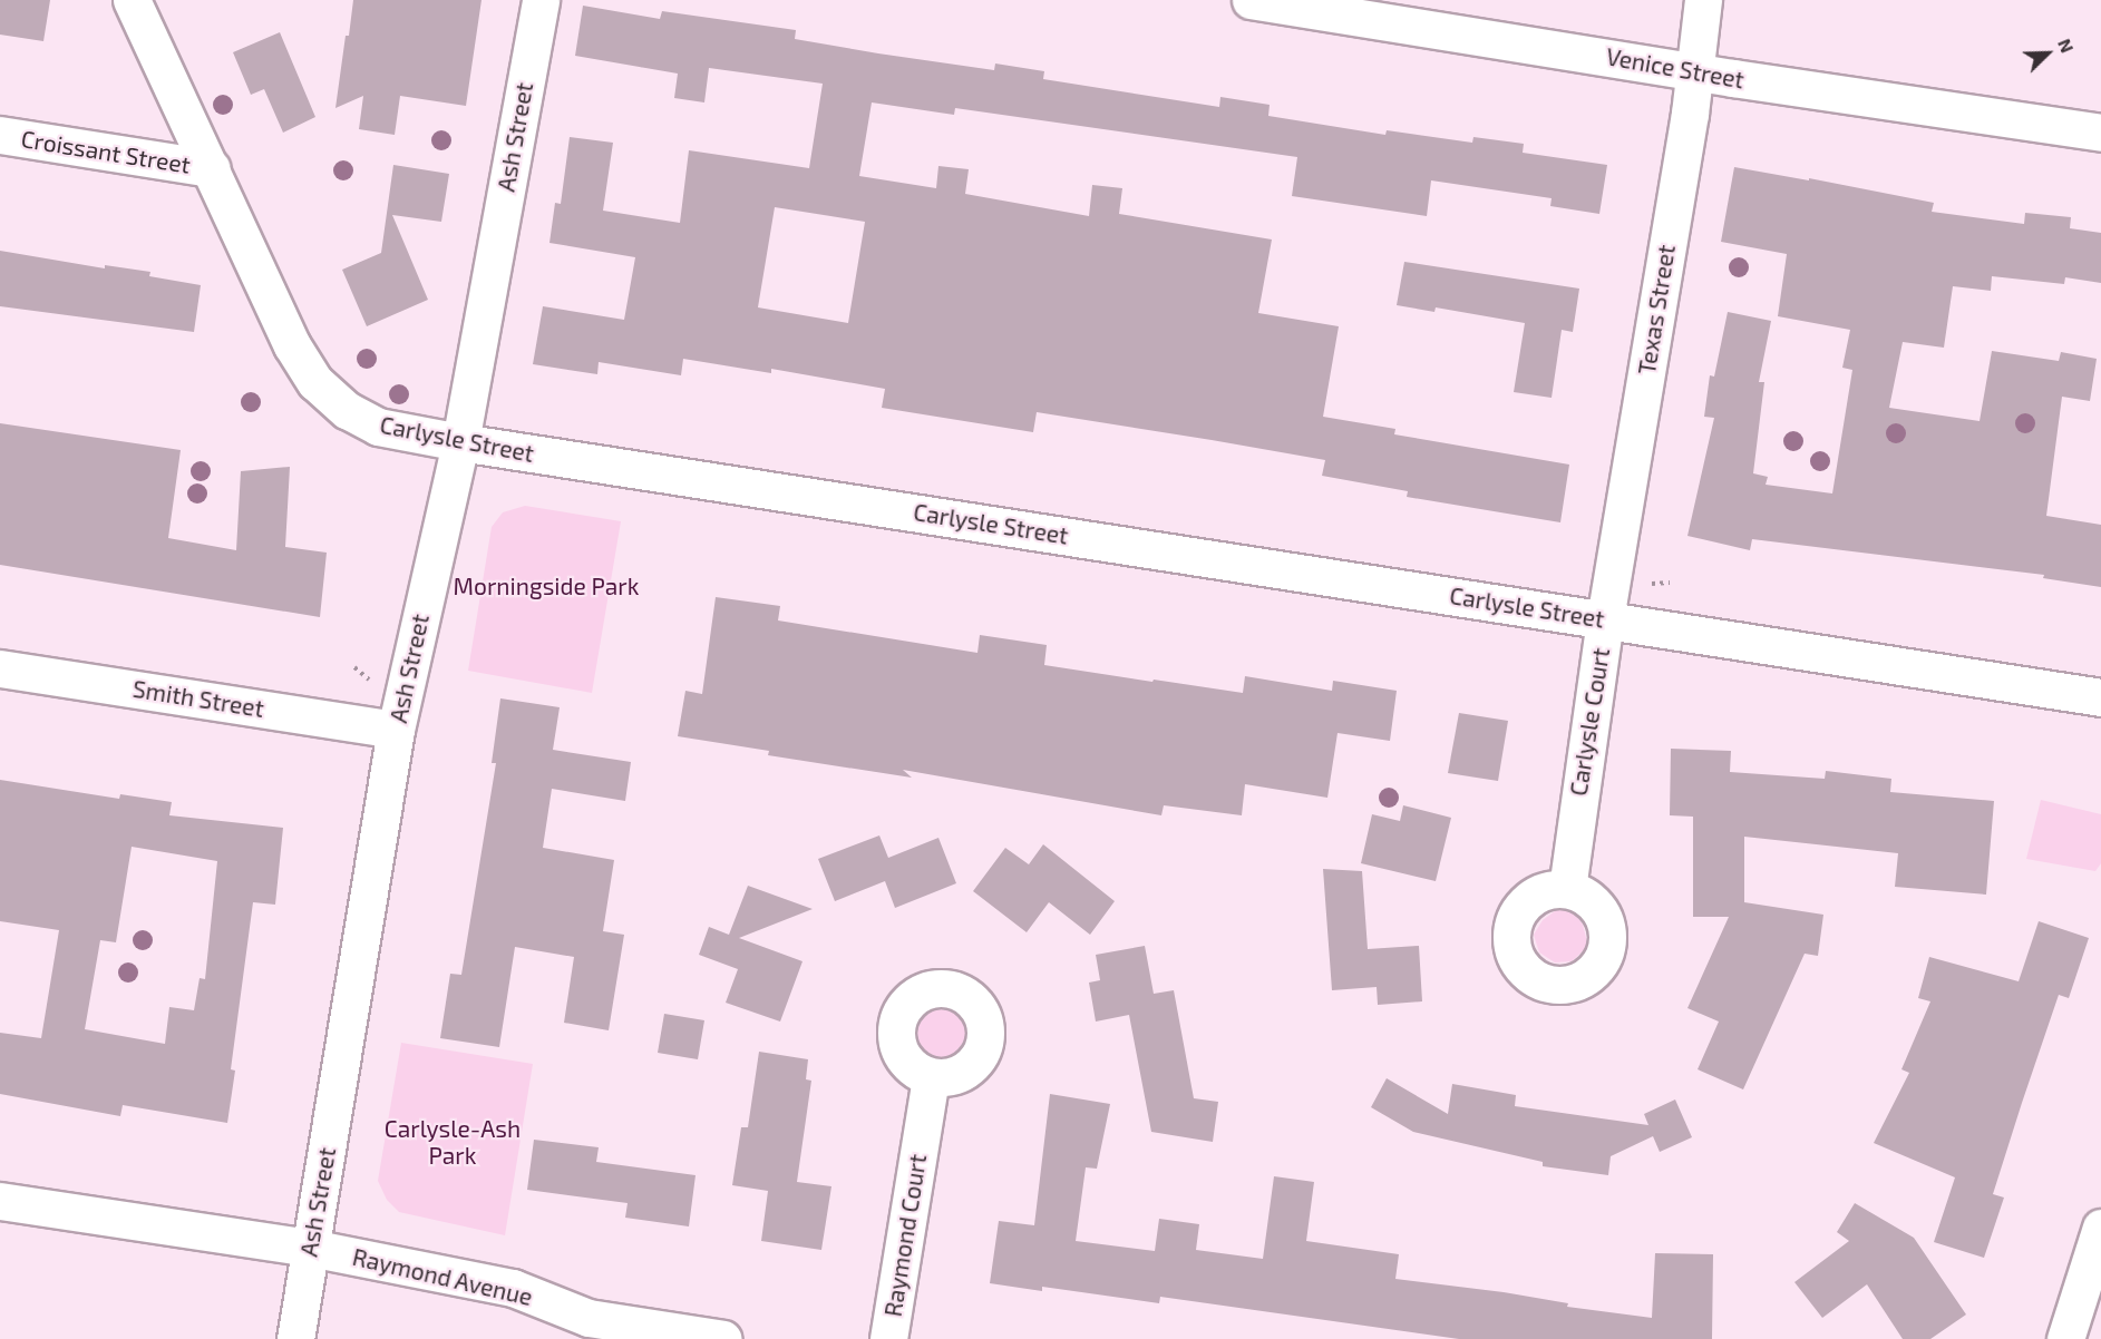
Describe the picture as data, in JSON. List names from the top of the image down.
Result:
{
  "streets": {
    "street": [
      "Venice Street",
      "Ash Street",
      "Croissant Street",
      "Texas Street",
      "Carlysle Street",
      "Smith Street",
      "Carlysle Court",
      "Raymond Court",
      "Raymond Avenue"
    ]
  },
  "crossings": [
    ["Venice Street", "Texas Street"],
    ["Ash Street", "Carlysle Street"],
    ["Ash Street", "Smith Street"],
    ["Ash Street", "Raymond Avenue"],
    ["Croissant Street", "Carlysle Street"],
    ["Texas Street", "Carlysle Street"],
    ["Texas Street", "Carlysle Court"],
    ["Carlysle Street", "Carlysle Court"]
  ],
  "parks": ["Morningside Park", "Carlysle-Ash Park"],
  "north": "top right"
}
